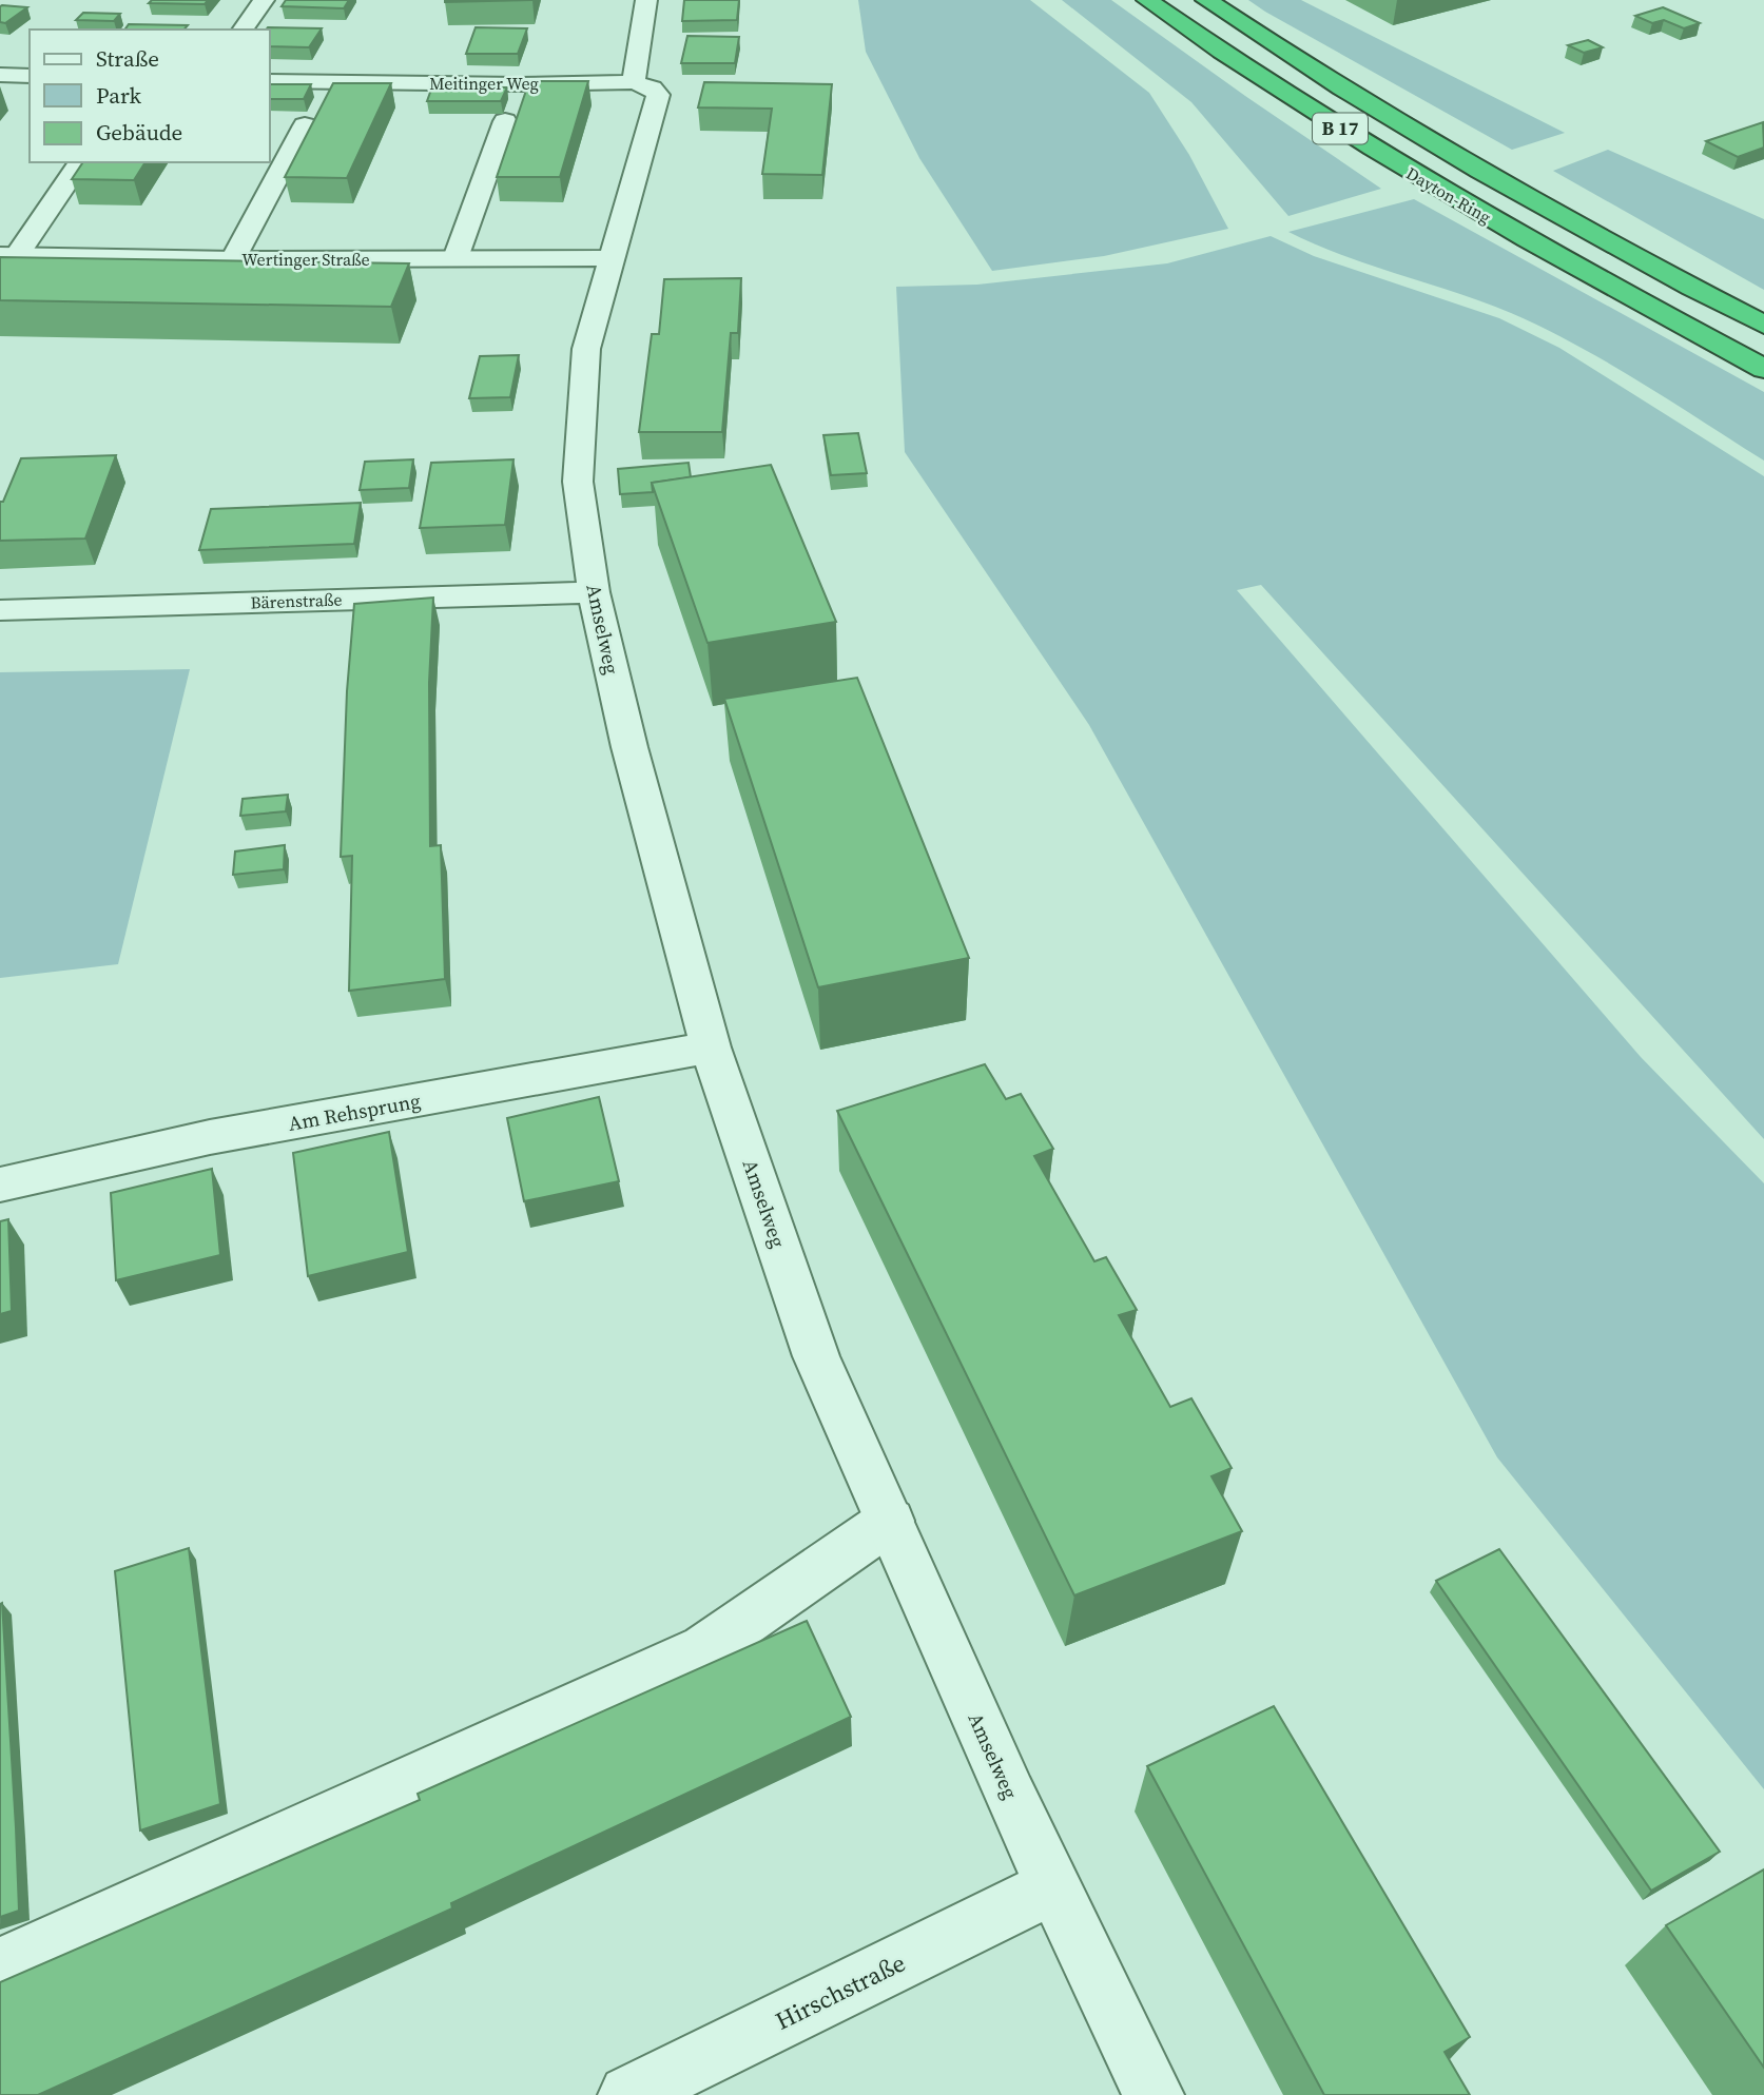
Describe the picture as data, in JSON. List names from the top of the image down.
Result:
{
  "streets": {
    "highway": ["B 17", "Dayton-Ring"],
    "street": [
      "Meitinger Weg",
      "Wertinger Straße",
      "Bärenstraße",
      "Amselweg",
      "Am Rehsprung",
      "Hirschstraße"
    ]
  },
  "crossings": [
    ["Wertinger Straße", "Amselweg"],
    ["Bärenstraße", "Amselweg"],
    ["Amselweg", "Am Rehsprung"],
    ["Amselweg", "Hirschstraße"]
  ],
  "legend": ["Straße", "Park", "Gebäude"]
}
